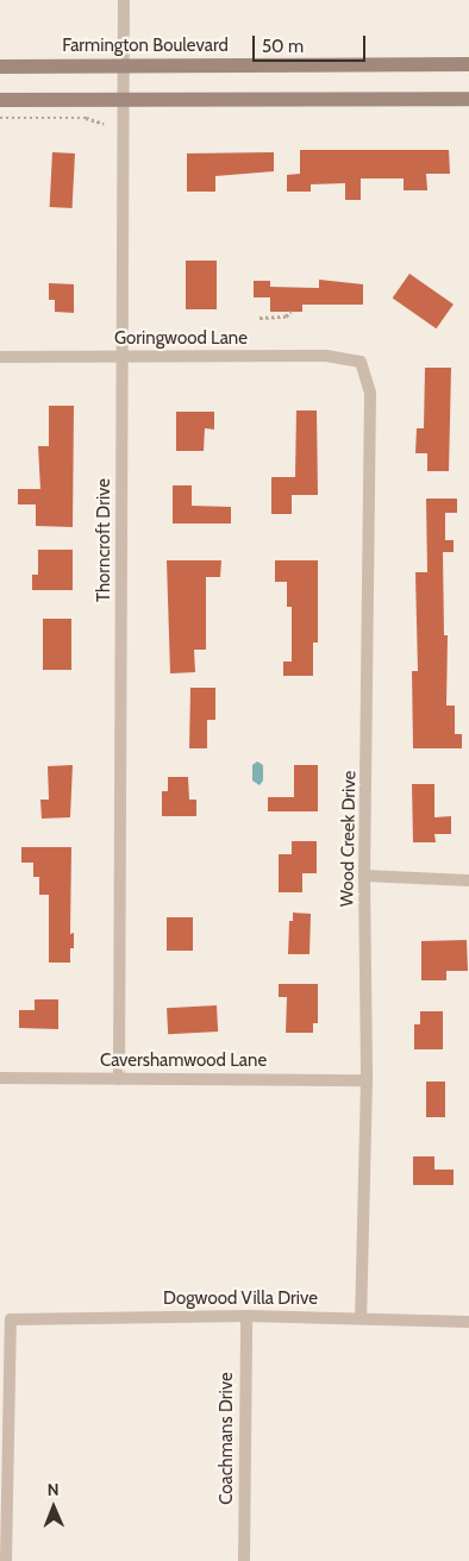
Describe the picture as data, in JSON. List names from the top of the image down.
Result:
{
  "streets": {
    "main road": ["Farmington Boulevard"],
    "street": [
      "Goringwood Lane",
      "Thorncroft Drive",
      "Wood Creek Drive",
      "Cavershamwood Lane",
      "Dogwood Villa Drive",
      "Coachmans Drive"
    ]
  },
  "crossings": [
    ["Farmington Boulevard", "Thorncroft Drive"],
    ["Goringwood Lane", "Thorncroft Drive"],
    ["Goringwood Lane", "Wood Creek Drive"],
    ["Thorncroft Drive", "Cavershamwood Lane"],
    ["Wood Creek Drive", "Cavershamwood Lane"],
    ["Wood Creek Drive", "Dogwood Villa Drive"],
    ["Dogwood Villa Drive", "Coachmans Drive"]
  ],
  "scale_bar": "50 m",
  "north": "top"
}
